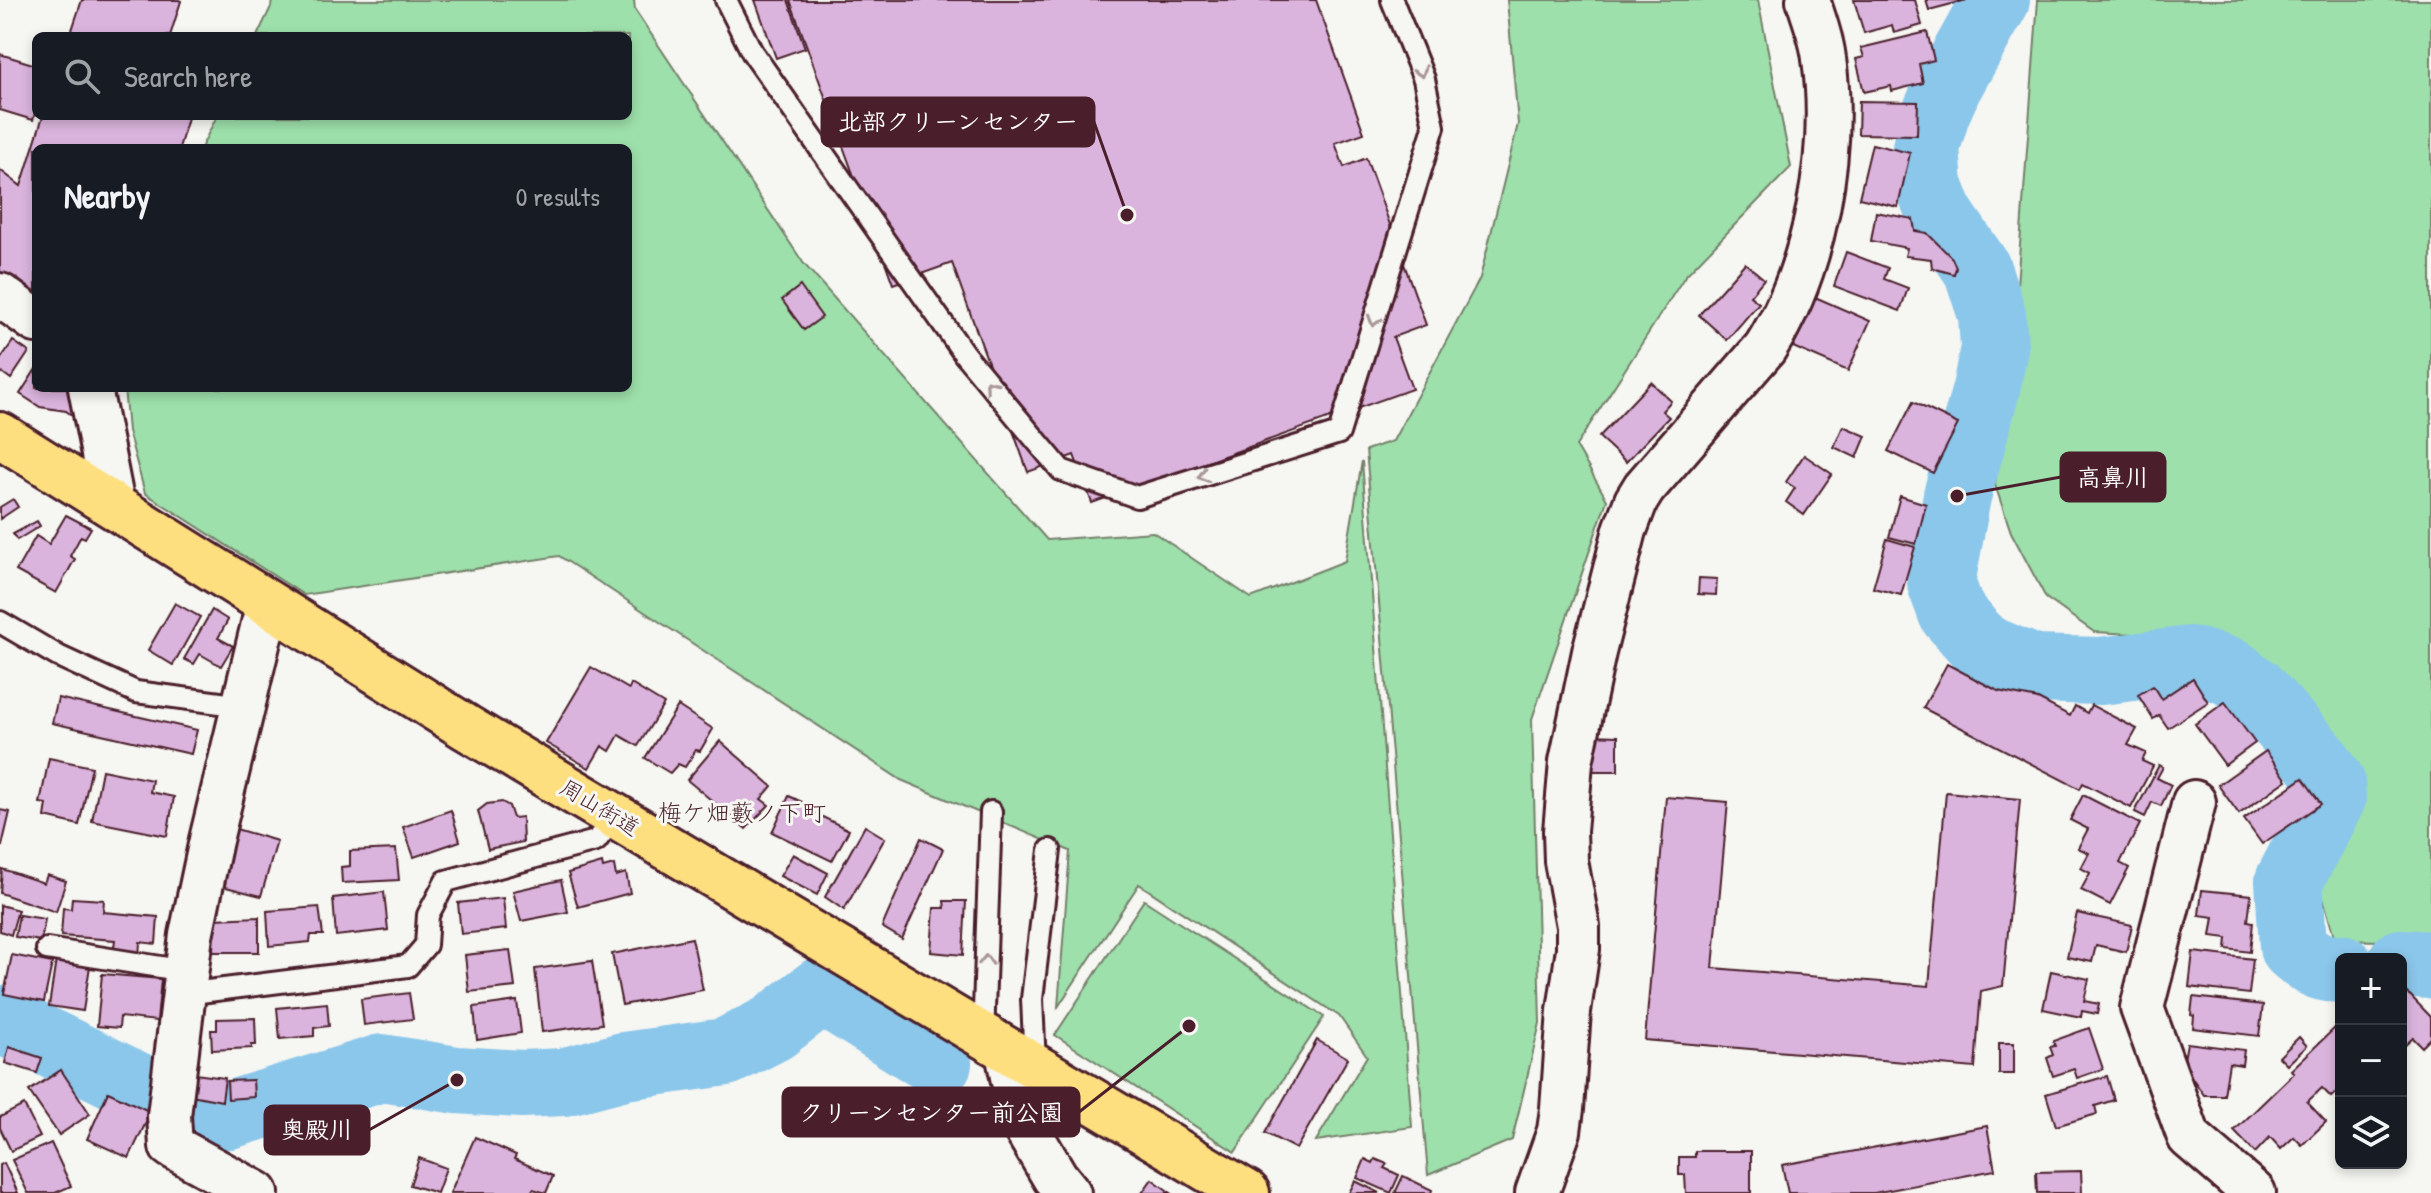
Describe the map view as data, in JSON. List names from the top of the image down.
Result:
{
  "streets": {
    "highway": ["周山街道"]
  },
  "districts": ["梅ケ畑藪ノ下町"],
  "places": [
    "北部クリーンセンター",
    "高鼻川",
    "クリーンセンター前公園",
    "奥殿川"
  ],
  "page": {
    "search": "Search here",
    "heading": ["Nearby", "0 results"],
    "map_buttons": ["+", "−"]
  }
}
